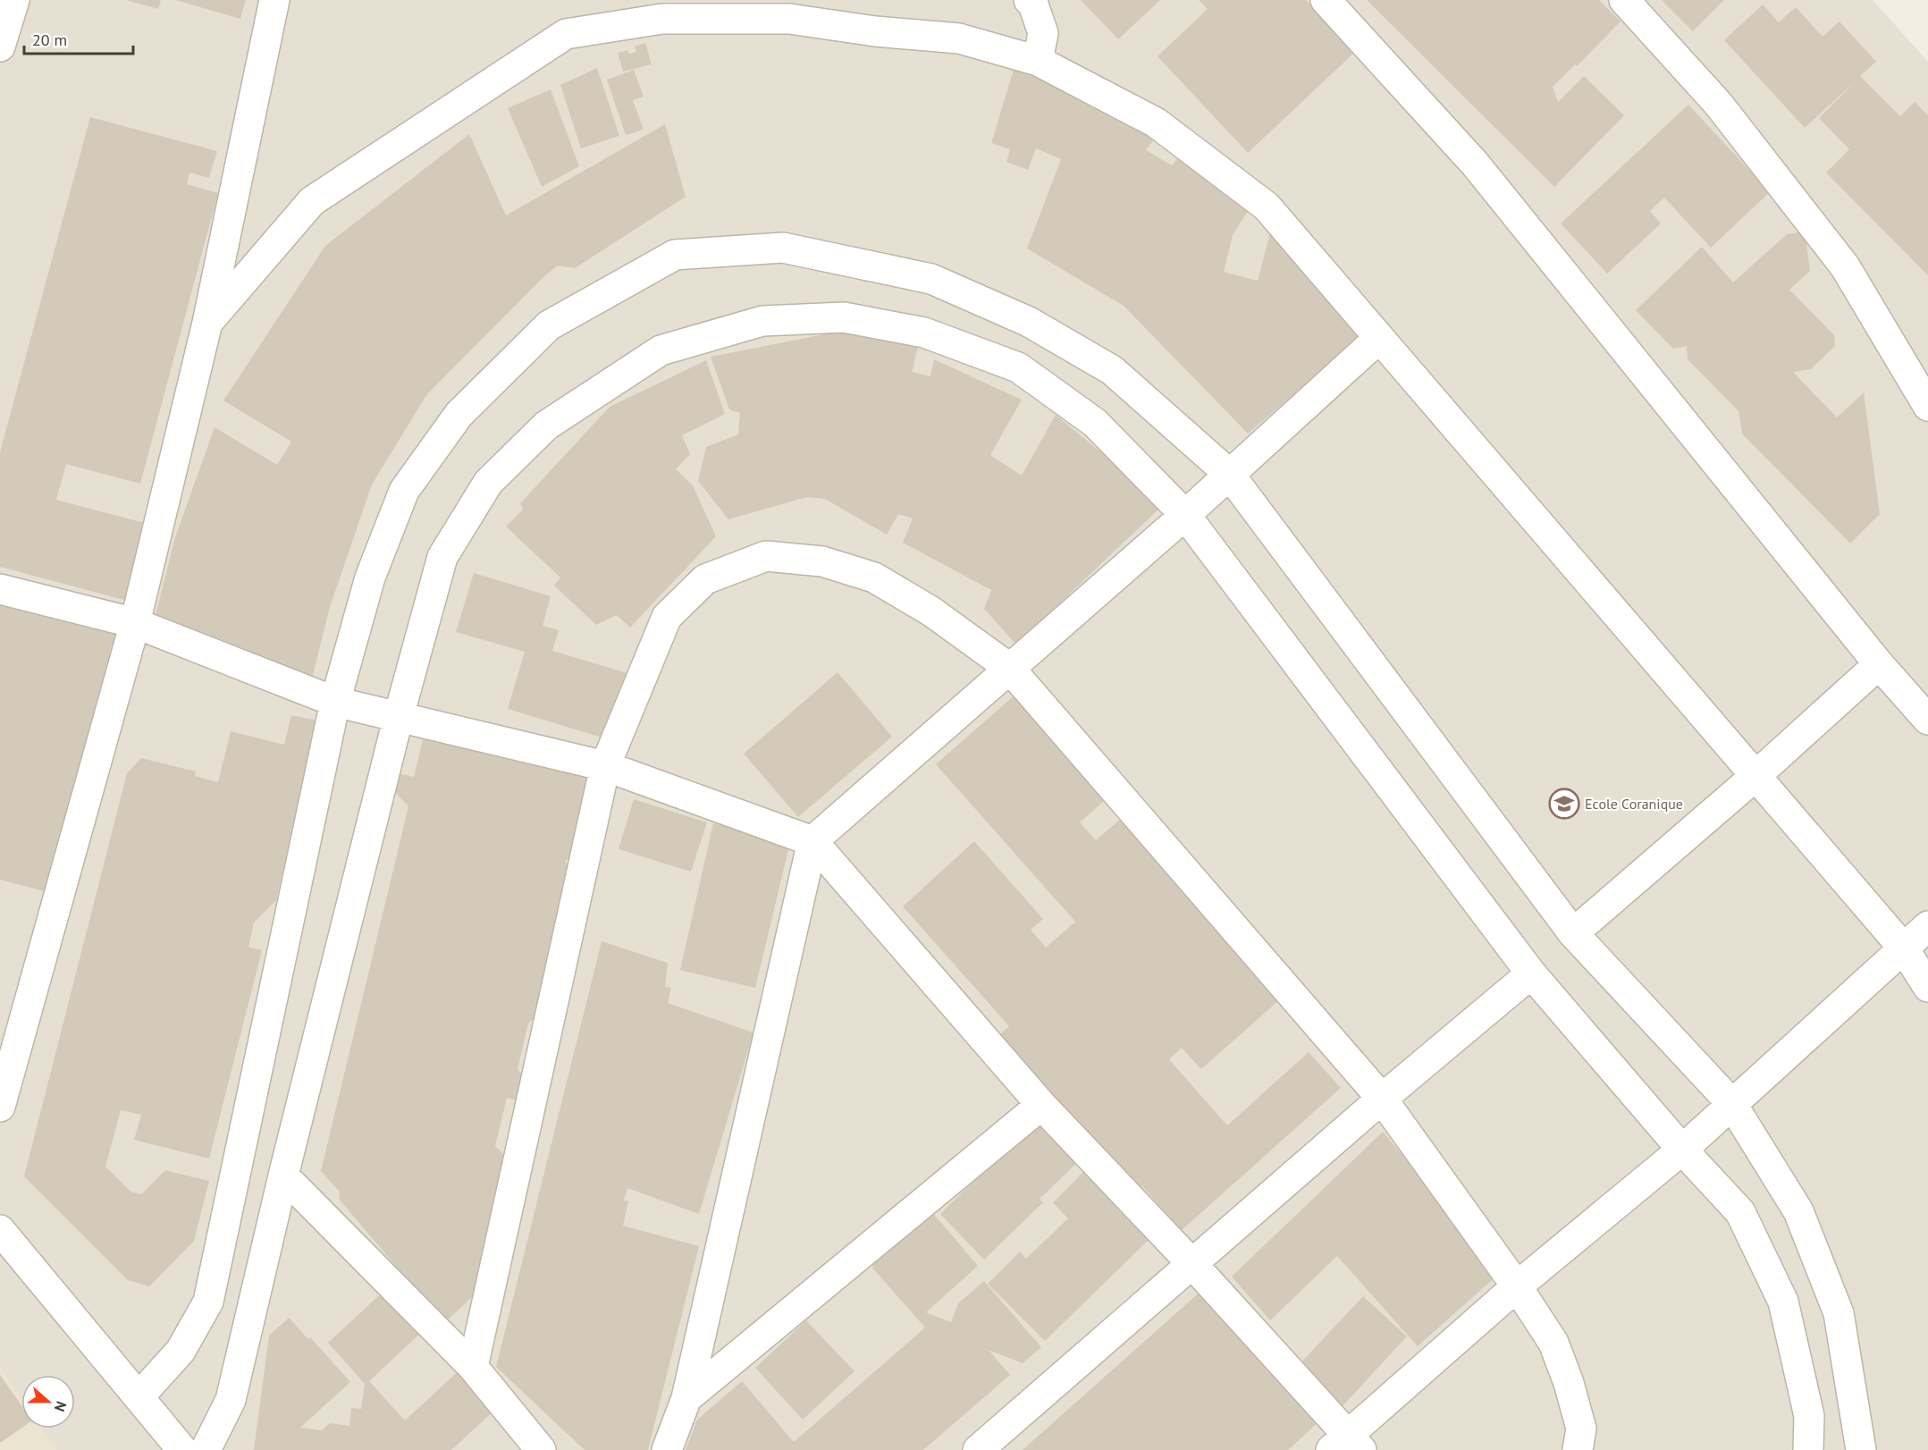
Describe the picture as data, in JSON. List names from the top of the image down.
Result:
{
  "places": {
    "school or university": ["Ecole Coranique"]
  },
  "scale_bar": "20 m",
  "north": "right"
}
